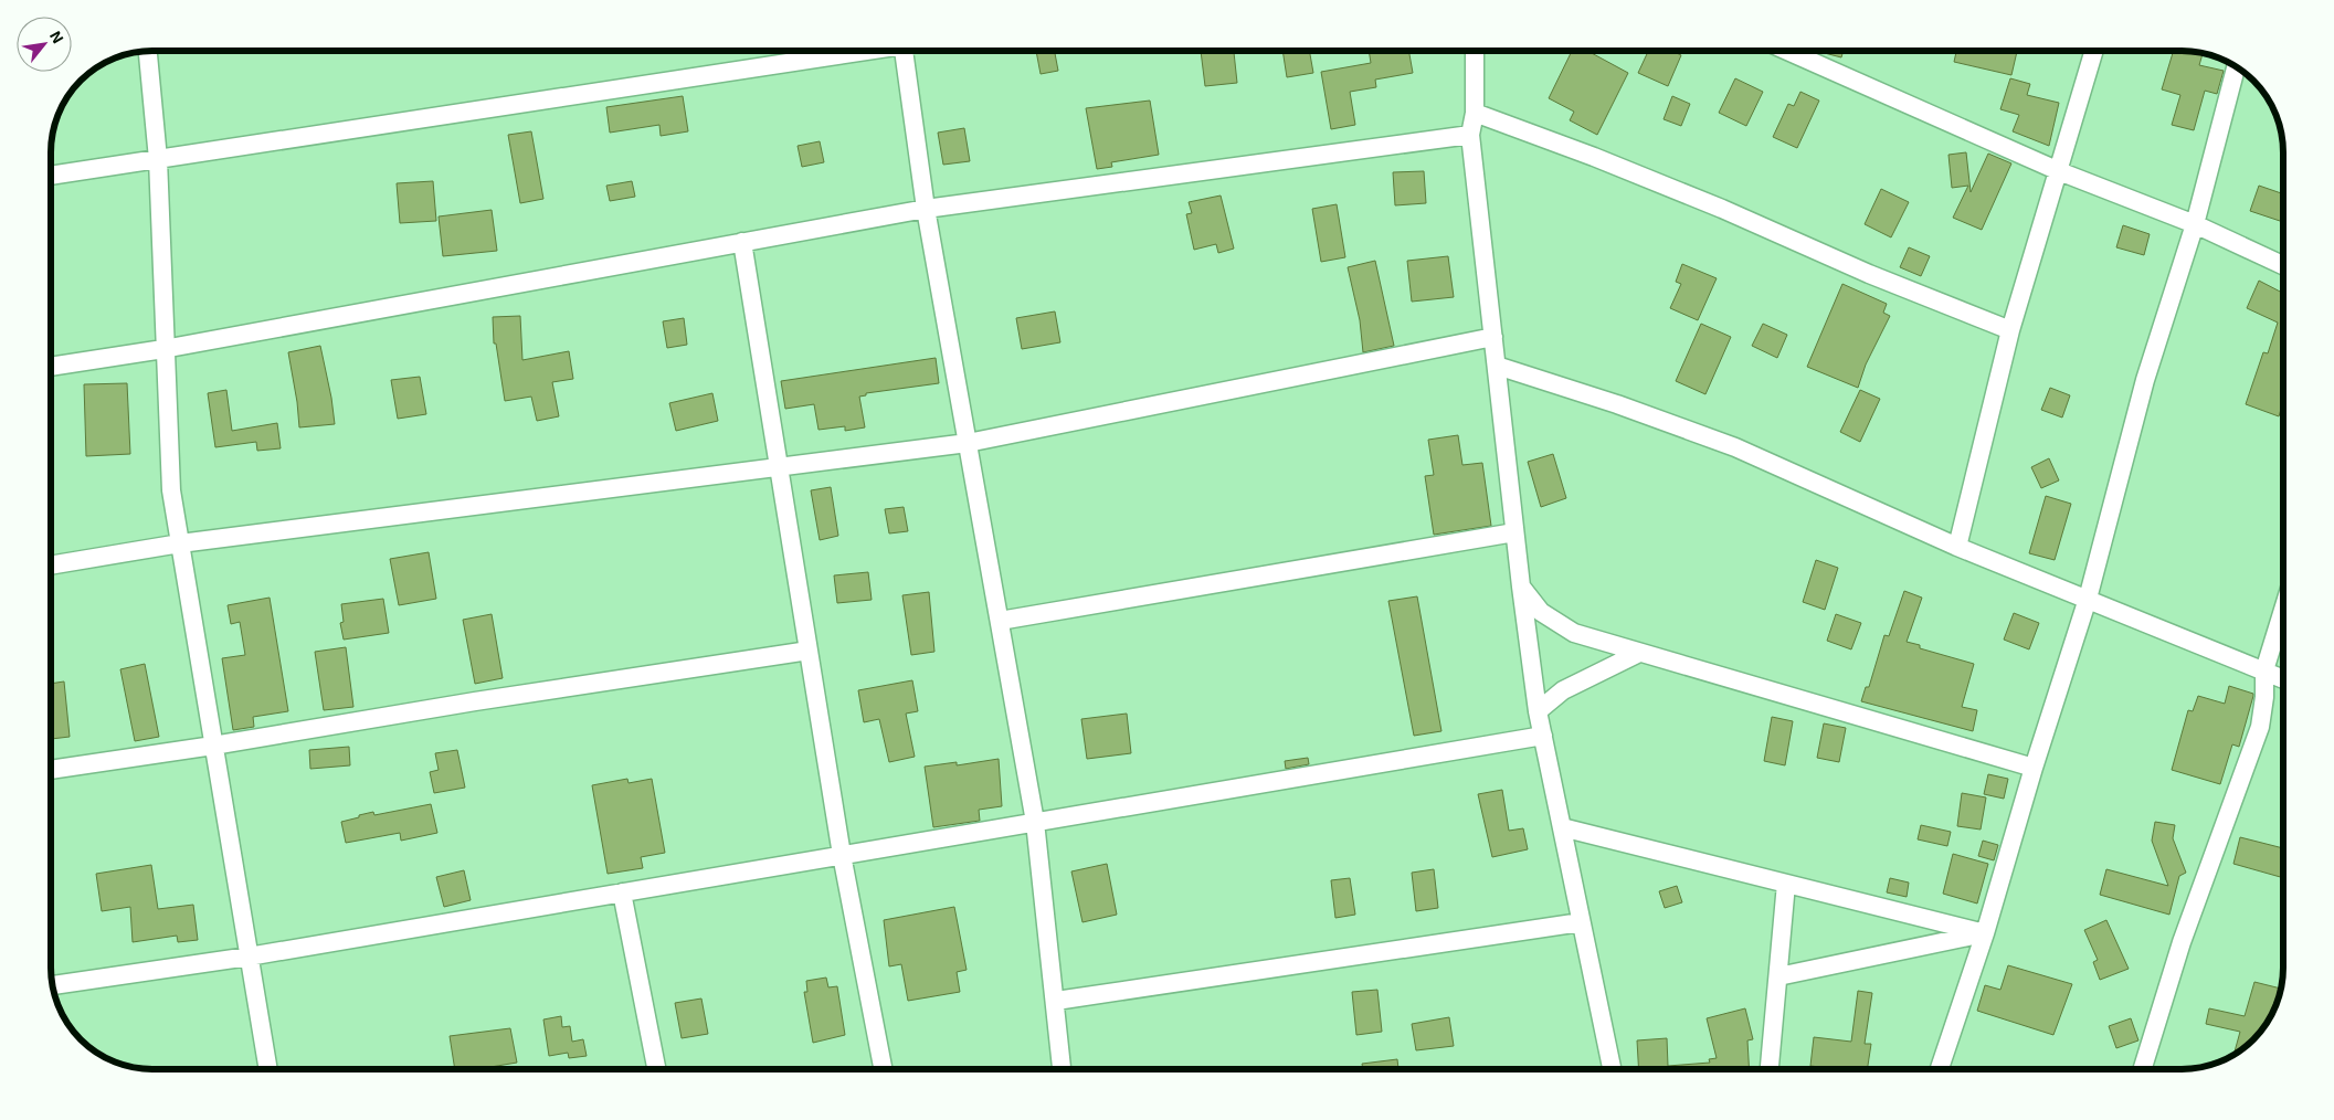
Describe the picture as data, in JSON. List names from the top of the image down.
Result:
{
  "north": "top right"
}
